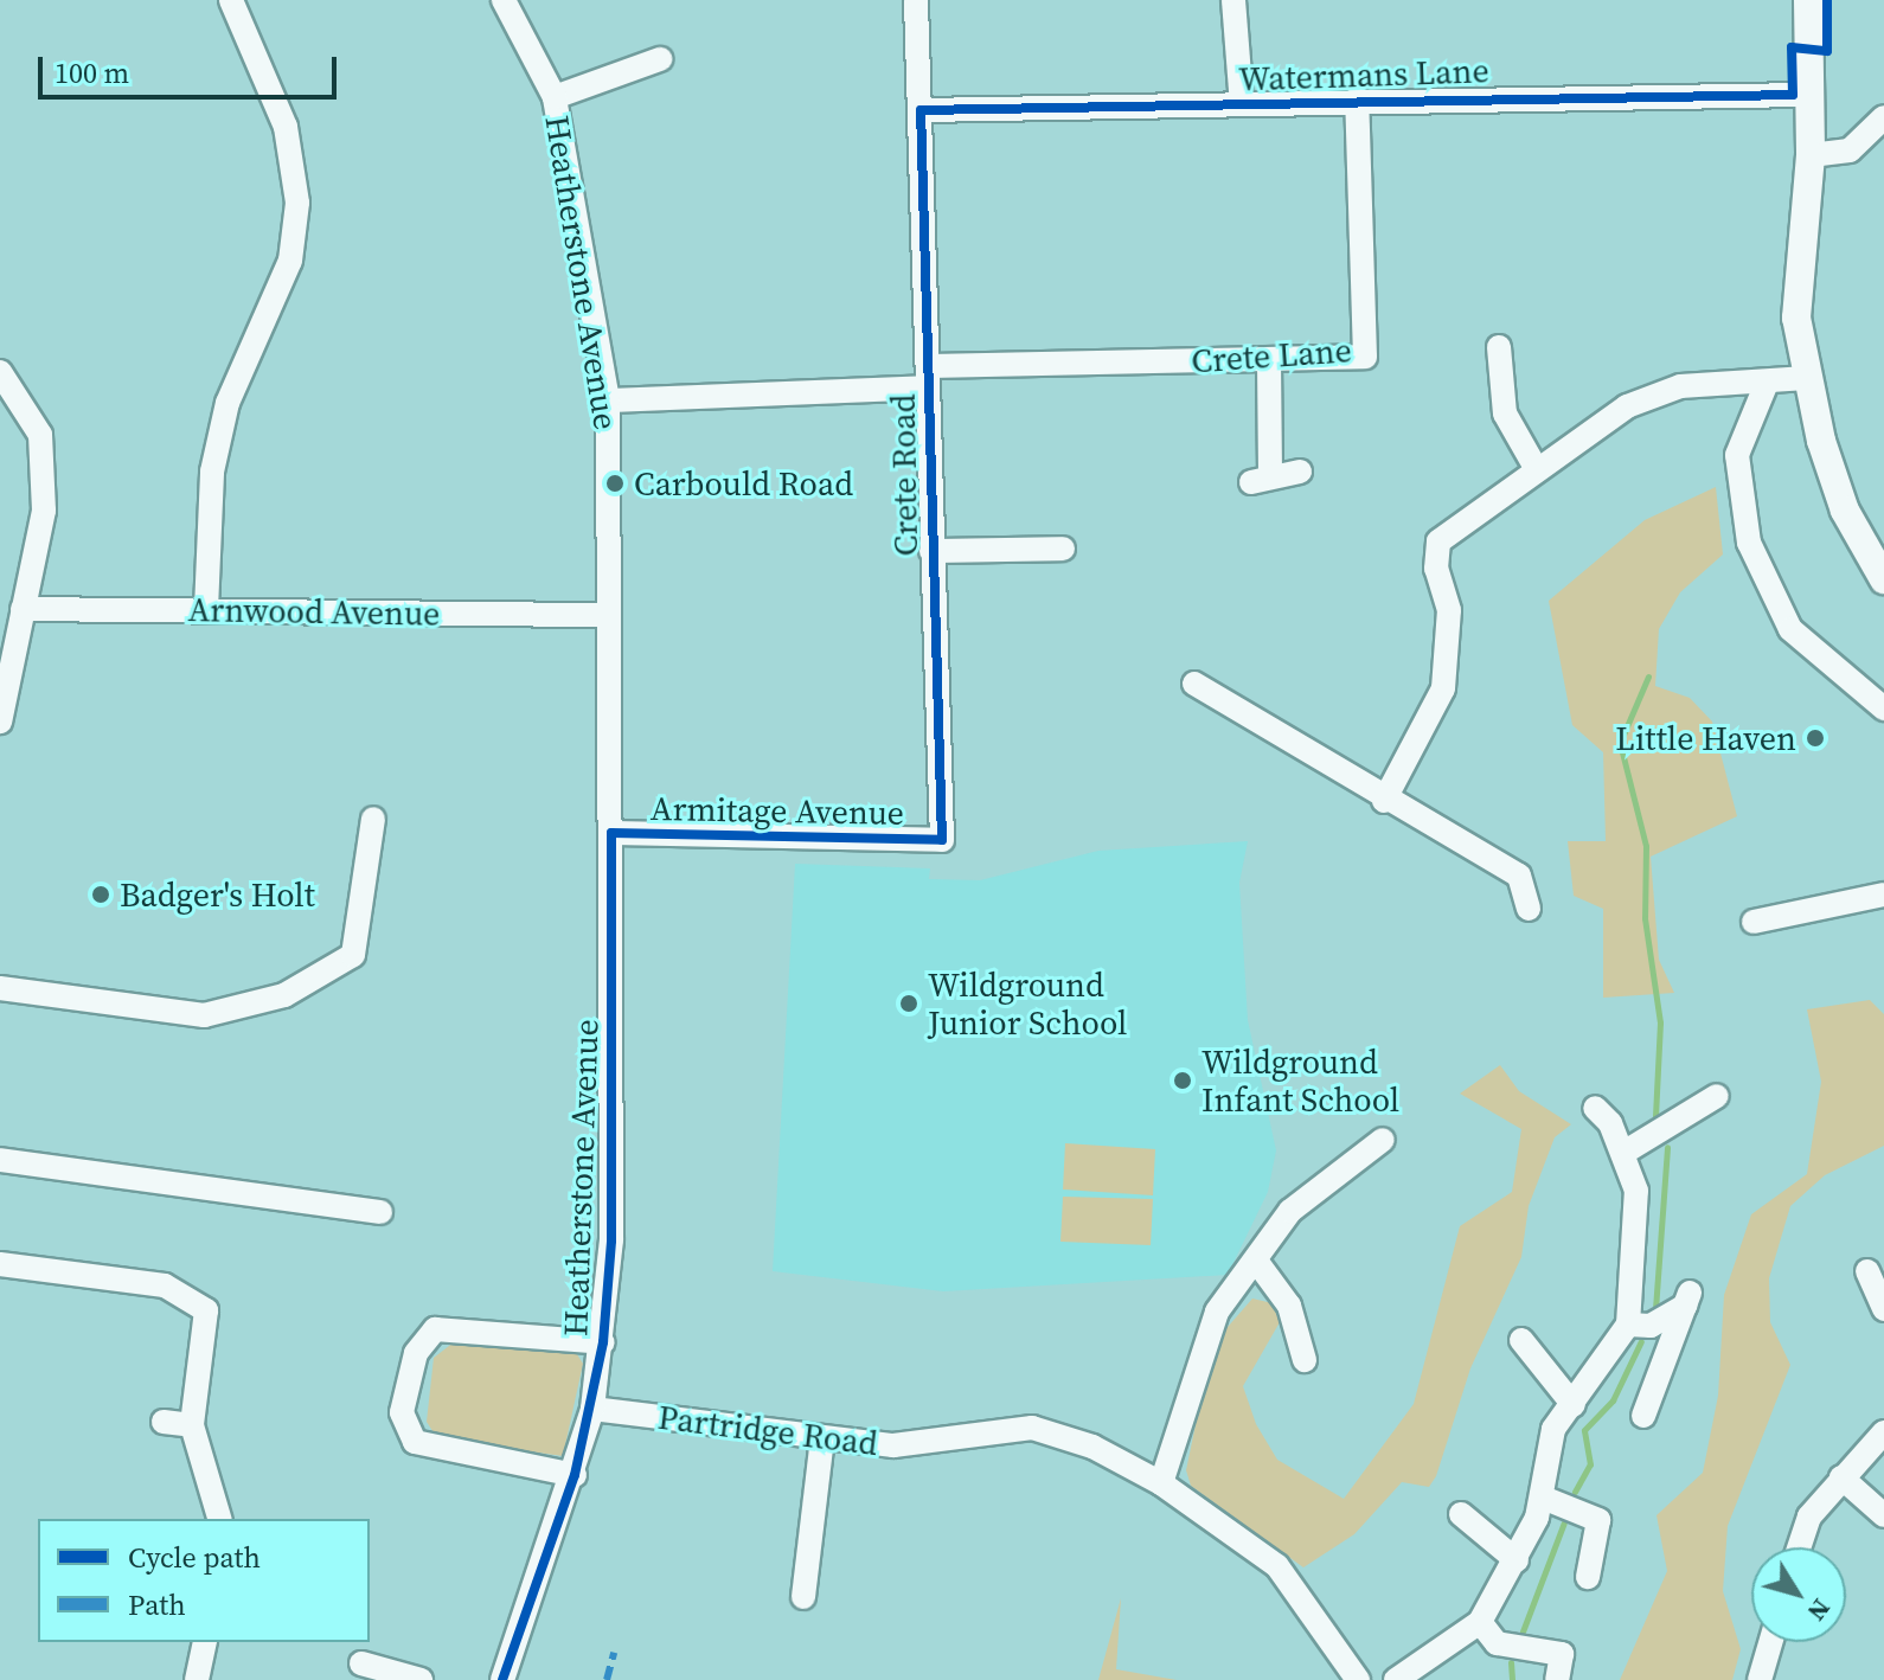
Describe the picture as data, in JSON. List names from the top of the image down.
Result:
{
  "streets": {
    "street": [
      "Watermans Lane",
      "Heatherstone Avenue",
      "Crete Lane",
      "Crete Road",
      "Arnwood Avenue",
      "Armitage Avenue",
      "Partridge Road"
    ]
  },
  "crossings": [
    ["Watermans Lane", "Crete Lane"],
    ["Watermans Lane", "Crete Road"],
    ["Heatherstone Avenue", "Crete Lane"],
    ["Heatherstone Avenue", "Arnwood Avenue"],
    ["Heatherstone Avenue", "Armitage Avenue"],
    ["Heatherstone Avenue", "Partridge Road"],
    ["Crete Lane", "Crete Road"],
    ["Crete Road", "Armitage Avenue"]
  ],
  "places": [
    "Carbould Road",
    "Little Haven",
    "Badger's Holt",
    "Wildground Junior School",
    "Wildground Infant School"
  ],
  "legend": ["Cycle path", "Path"],
  "scale_bar": "100 m",
  "north": "bottom right"
}
